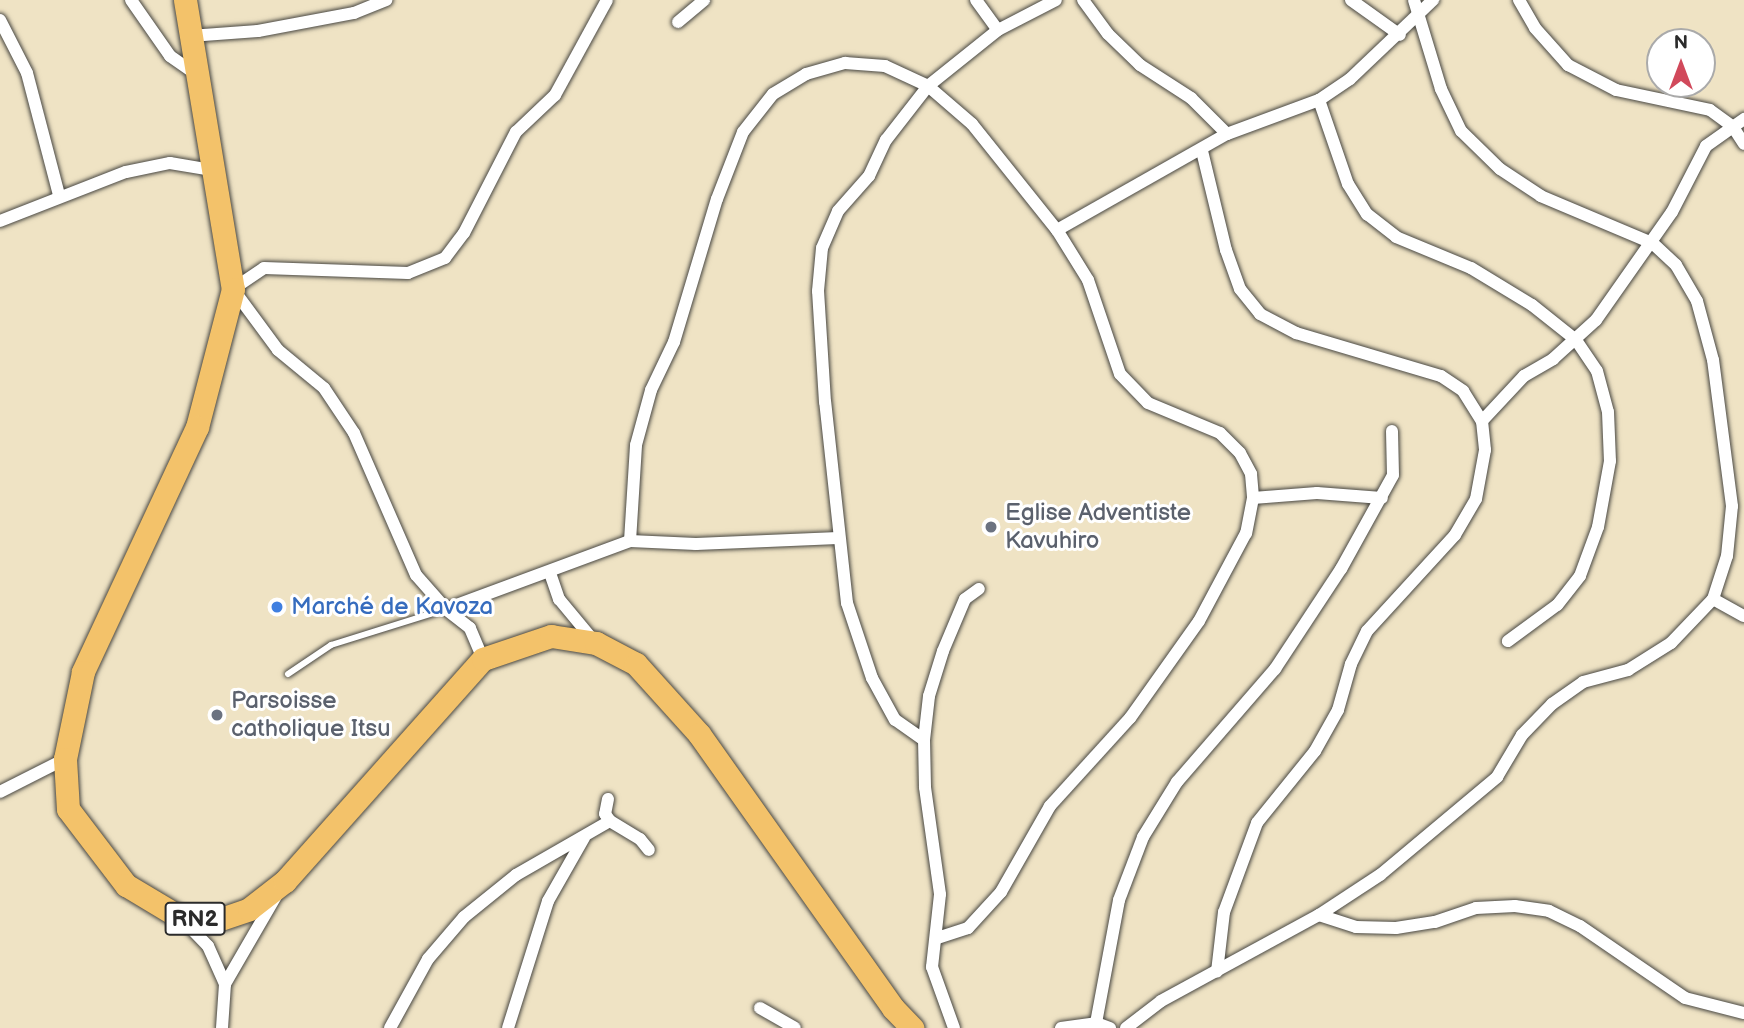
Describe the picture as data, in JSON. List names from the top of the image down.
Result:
{
  "streets": {
    "highway": ["RN2"]
  },
  "places": ["Eglise Adventiste Kavuhiro", "Marché de Kavoza", "Parsoisse catholique Itsu"],
  "north": "top"
}
